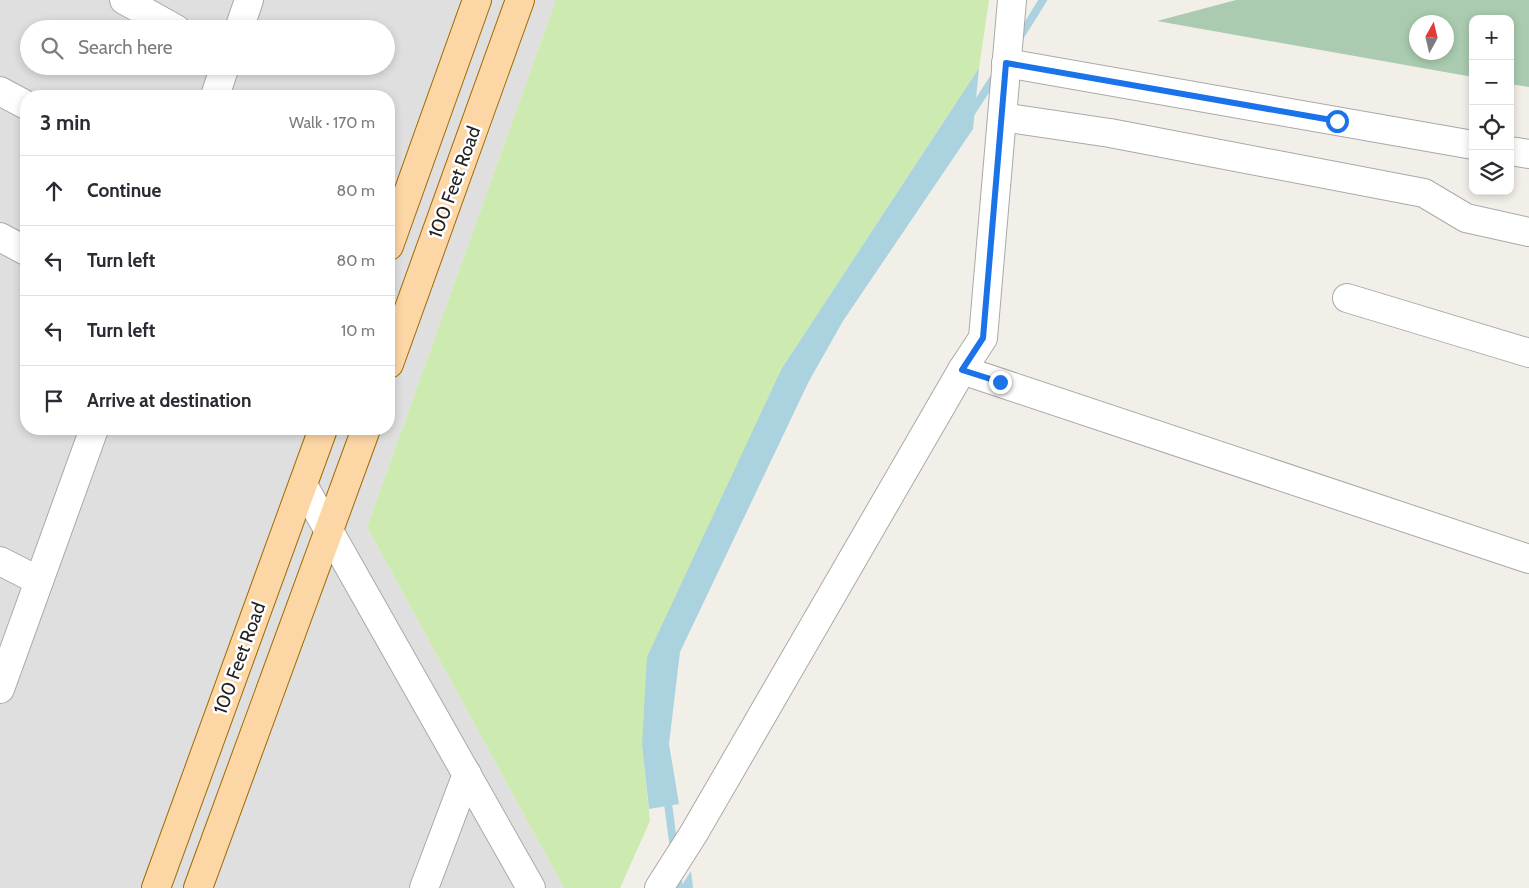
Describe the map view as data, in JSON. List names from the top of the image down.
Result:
{
  "streets": {
    "main road": ["100 Feet Road"]
  },
  "north": "top",
  "page": {
    "map_buttons": ["+", "−"],
    "search": "Search here",
    "heading": ["3 min", "Walk · 170 m"],
    "list": [
      ["Continue", "80 m"],
      ["Turn left", "80 m"],
      ["Turn left", "10 m"],
      "Arrive at destination"
    ]
  }
}
